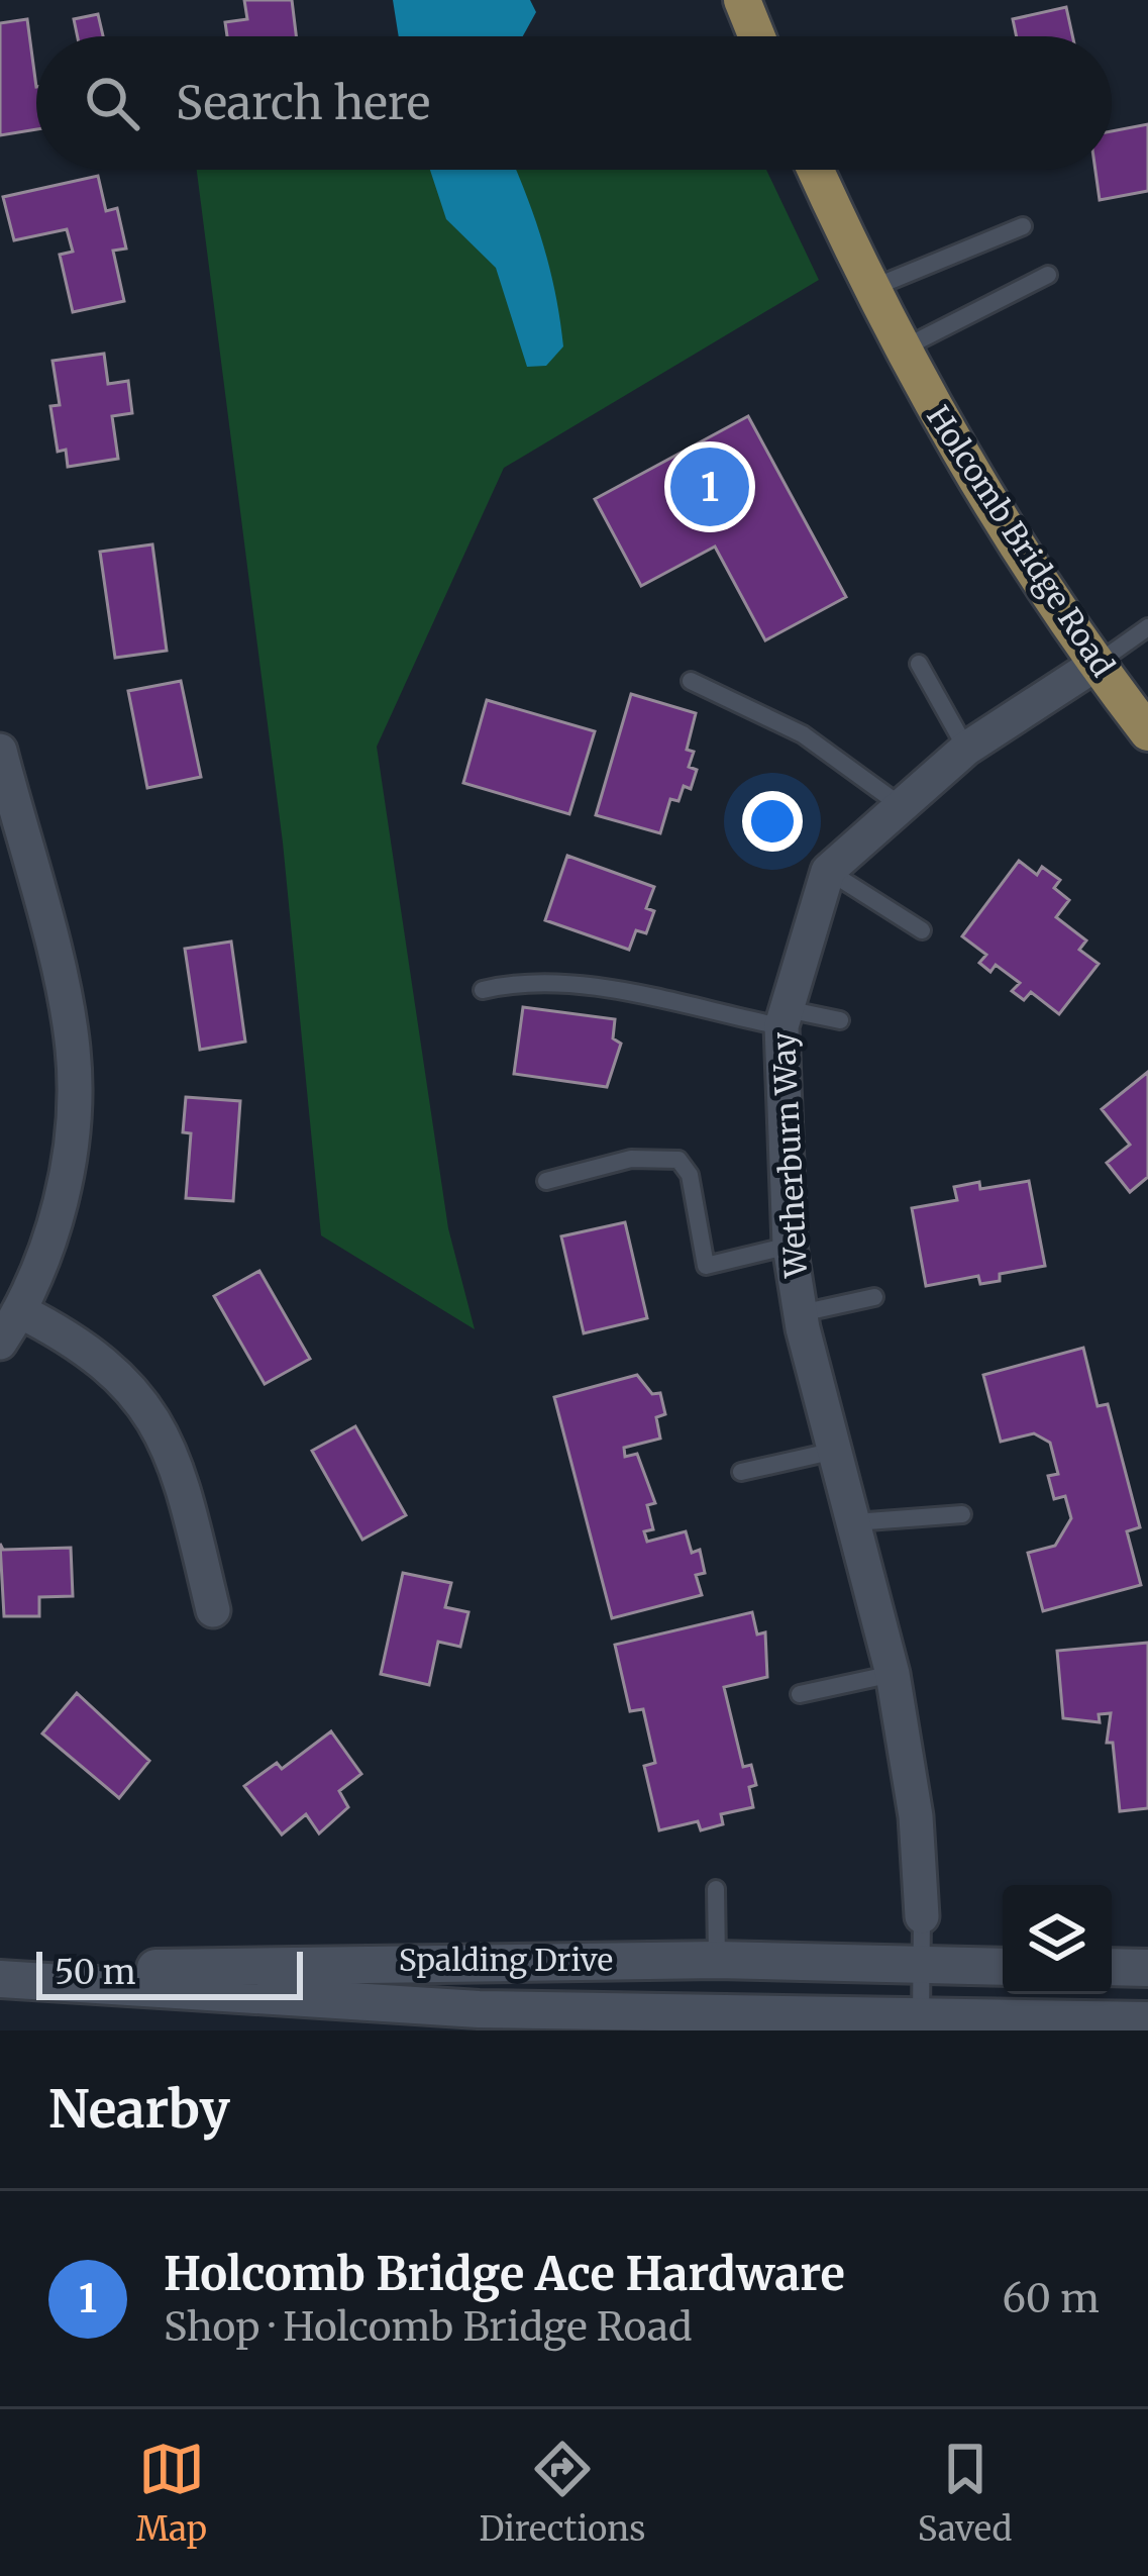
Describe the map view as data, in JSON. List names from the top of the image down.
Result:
{
  "streets": {
    "main road": ["Holcomb Bridge Road", "Spalding Drive"],
    "street": ["Wetherburn Way"]
  },
  "scale_bar": "50 m",
  "page": {
    "search": "Search here",
    "pins": "1",
    "scale": "50 m",
    "heading": "Nearby",
    "list": [
      {
        "mark": "1",
        "name": "Holcomb Bridge Ace Hardware",
        "note": "Shop · Holcomb Bridge Road",
        "value": "60 m"
      }
    ],
    "nav": ["Map", "Directions", "Saved"]
  }
}
